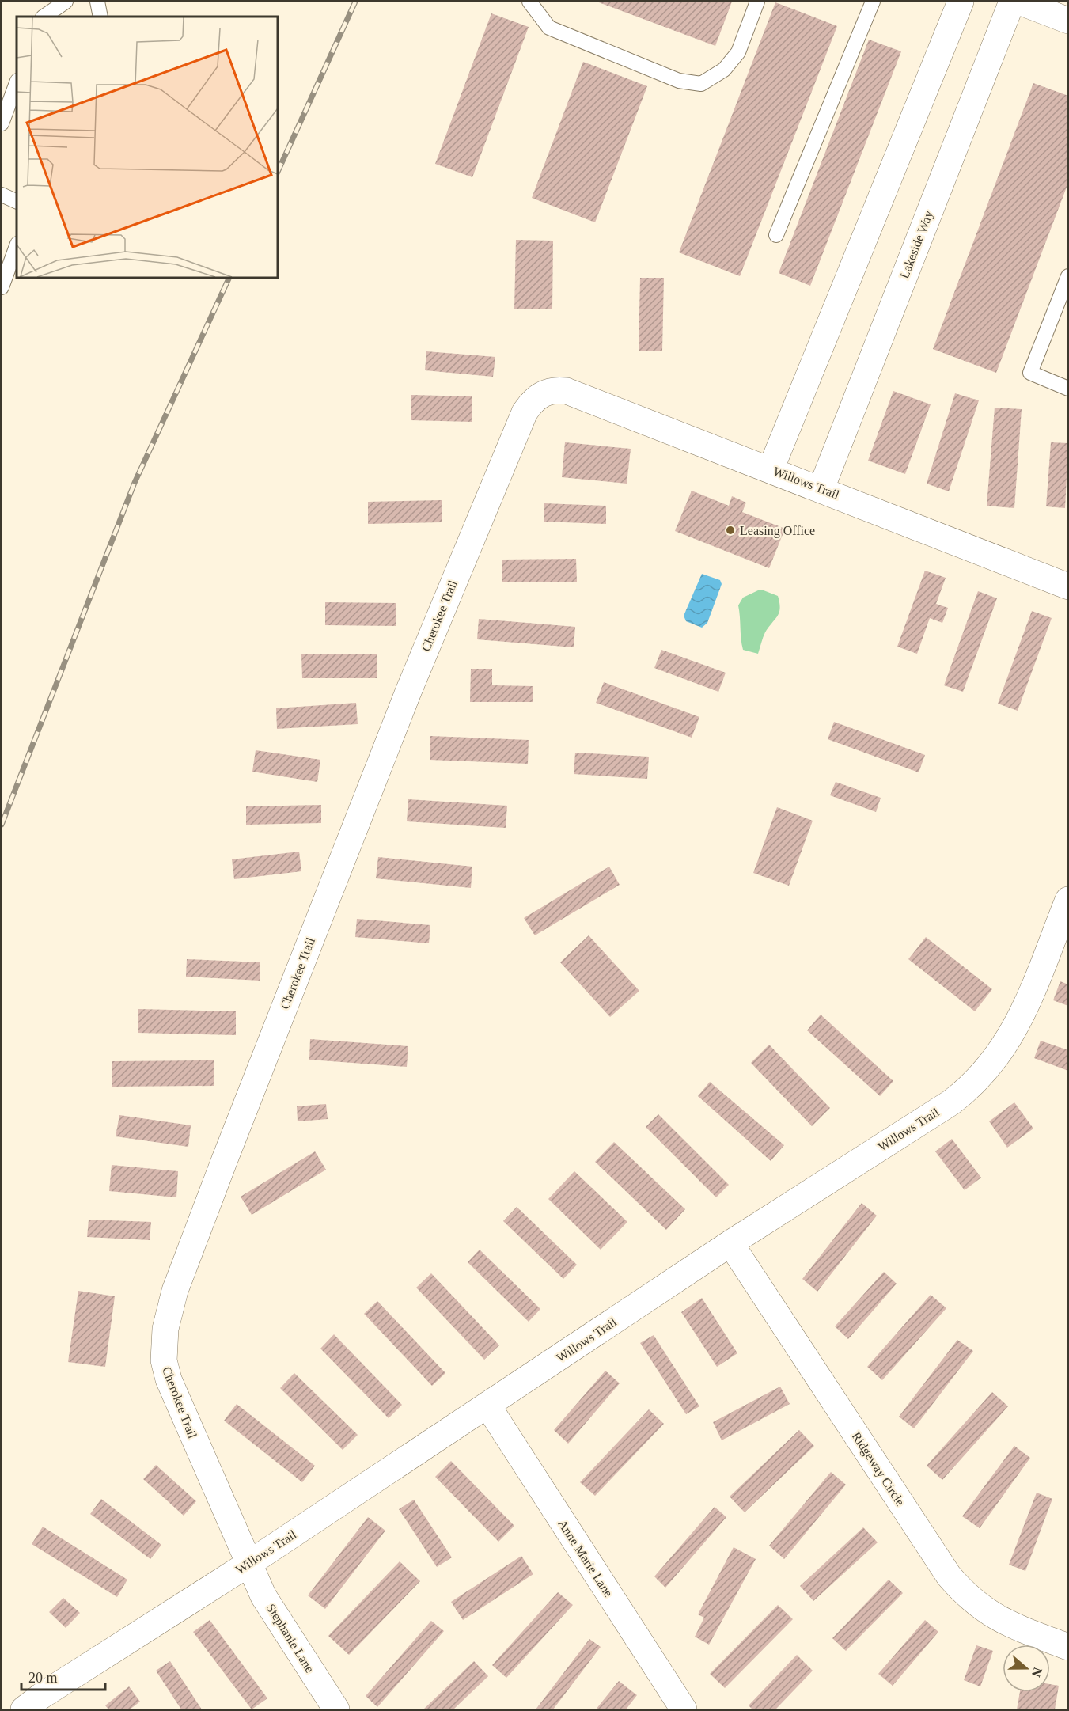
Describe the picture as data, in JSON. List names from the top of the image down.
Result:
{
  "streets": {
    "street": [
      "Lakeside Way",
      "Willows Trail",
      "Cherokee Trail",
      "Ridgeway Circle",
      "Anne Marie Lane",
      "Stephanie Lane"
    ]
  },
  "crossings": [
    ["Lakeside Way", "Willows Trail"],
    ["Willows Trail", "Cherokee Trail"],
    ["Willows Trail", "Ridgeway Circle"],
    ["Willows Trail", "Anne Marie Lane"],
    ["Willows Trail", "Stephanie Lane"],
    ["Cherokee Trail", "Stephanie Lane"]
  ],
  "places": ["Leasing Office"],
  "scale_bar": "20 m",
  "north": "right"
}
